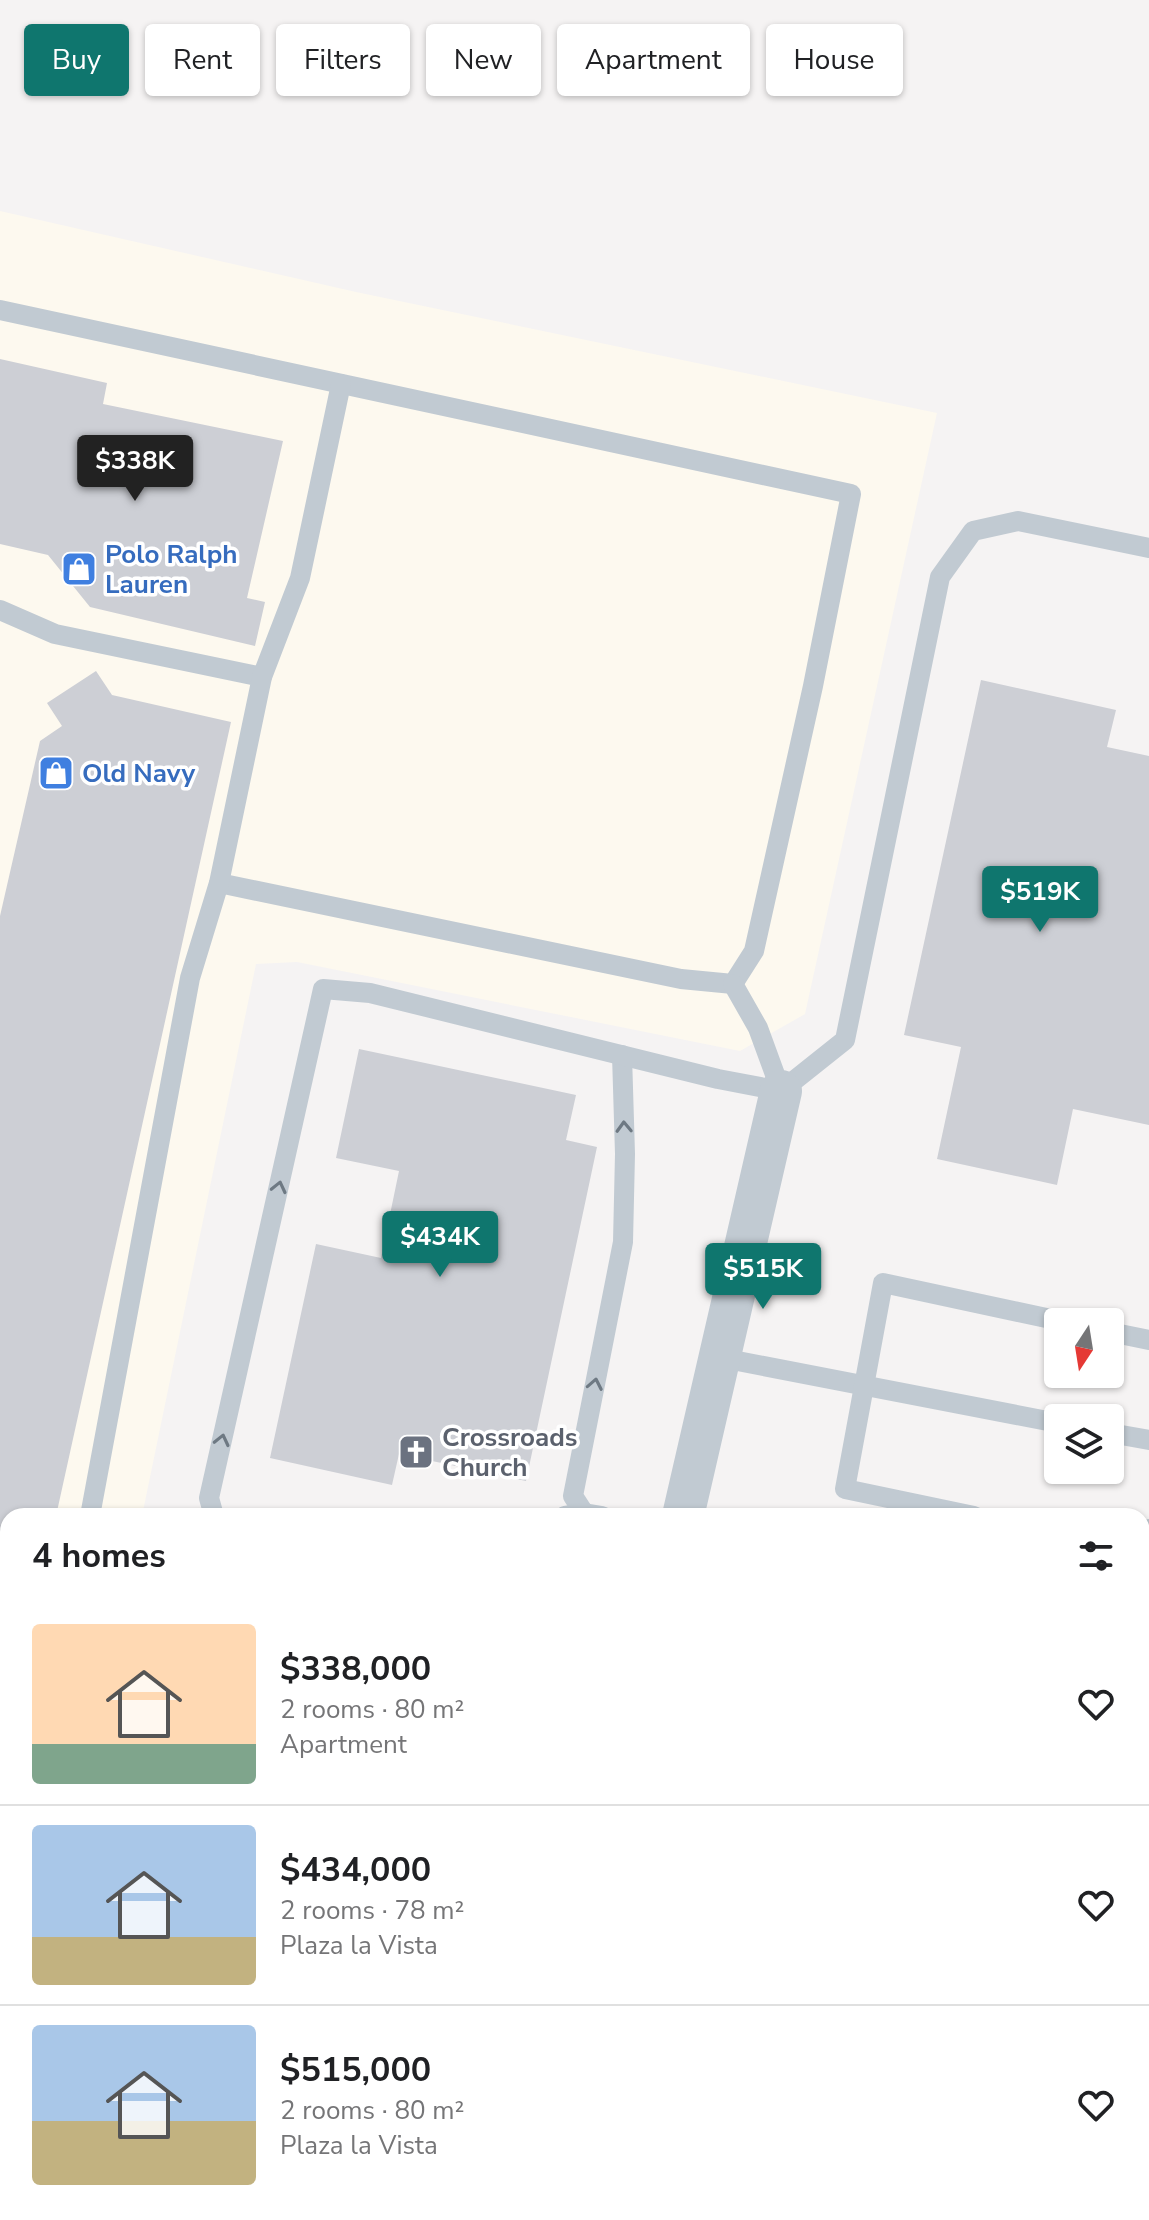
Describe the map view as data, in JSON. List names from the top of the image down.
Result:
{
  "places": {
    "shop": ["Polo Ralph Lauren", "Old Navy"],
    "church": ["Crossroads Church"]
  },
  "north": "bottom",
  "page": {
    "chip": [
      "Buy",
      "Rent",
      "Filters",
      "New",
      "Apartment",
      "House"
    ],
    "price": [
      "$338K",
      "$519K",
      "$434K",
      "$515K"
    ],
    "heading": "4 homes",
    "list": [
      {
        "name": "$338,000",
        "note": "2 rooms · 80 m² · Apartment"
      },
      {
        "name": "$434,000",
        "note": "2 rooms · 78 m² · Plaza la Vista"
      },
      {
        "name": "$515,000",
        "note": "2 rooms · 80 m² · Plaza la Vista"
      }
    ]
  }
}
